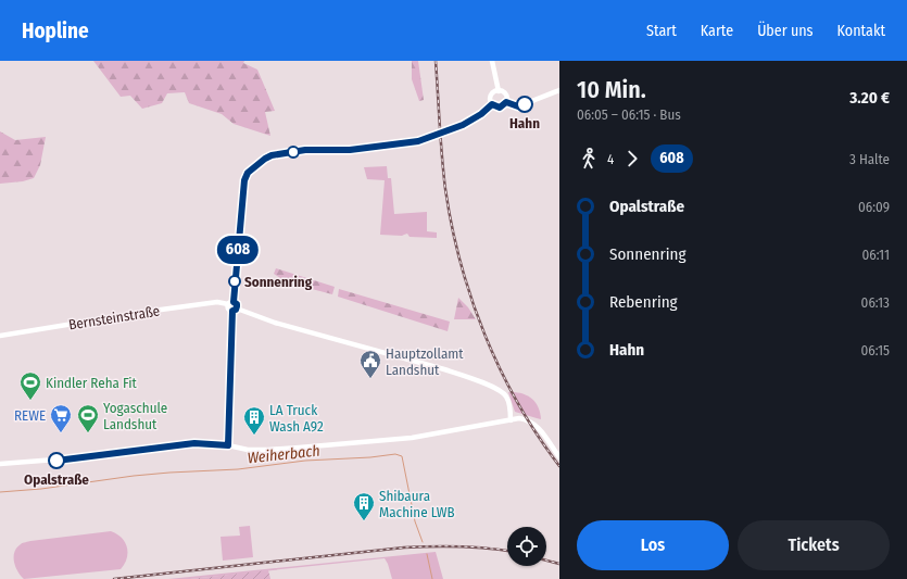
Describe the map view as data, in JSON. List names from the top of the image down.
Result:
{
  "streets": {
    "street": ["Bernsteinstraße"]
  },
  "water": ["Weiherbach"],
  "places": {
    "other": ["Hahn", "Sonnenring", "Opalstraße"],
    "public building": ["Hauptzollamt Landshut"],
    "sports": ["Kindler Reha Fit", "Yogaschule Landshut"],
    "supermarket": ["REWE"],
    "building": ["LA Truck Wash A92", "Shibaura Machine LWB"]
  },
  "lines": ["bus line 608"],
  "page": {
    "header": "Hopline",
    "nav": [
      "Start",
      "Karte",
      "Über uns",
      "Kontakt"
    ],
    "on_map": "608",
    "heading": ["10 Min.", "06:05 – 06:15 · Bus", "3.20 €"],
    "legs": ["4", "608", "3 Halte"],
    "list": [
      {
        "name": "Opalstraße",
        "value": "06:09"
      },
      {
        "name": "Sonnenring",
        "value": "06:11"
      },
      {
        "name": "Rebenring",
        "value": "06:13"
      },
      {
        "name": "Hahn",
        "value": "06:15"
      }
    ],
    "buttons": ["Los", "Tickets"]
  }
}
